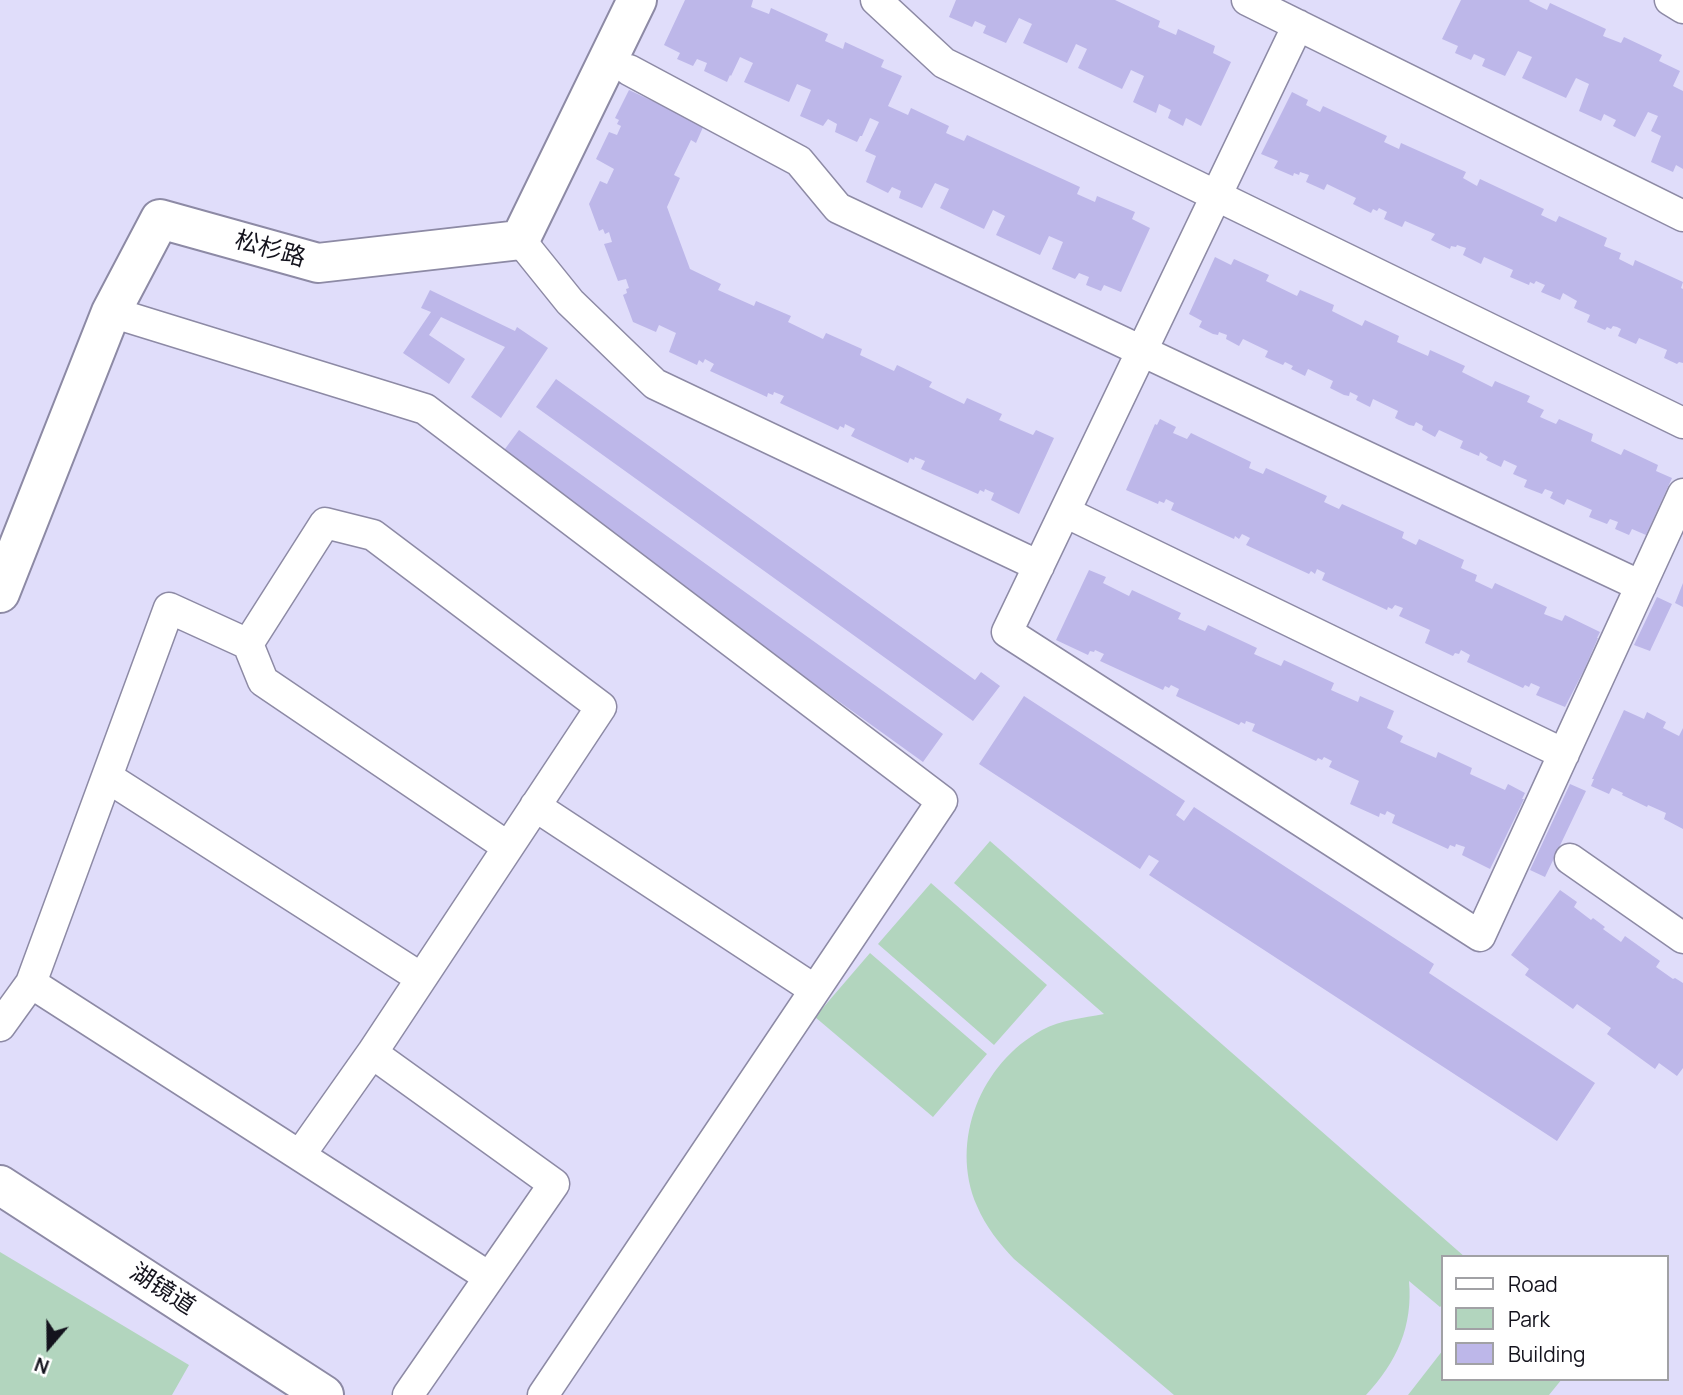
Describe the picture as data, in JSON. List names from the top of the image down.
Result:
{
  "streets": {
    "street": ["松杉路", "湖镜道"]
  },
  "legend": ["Road", "Park", "Building"],
  "north": "bottom"
}
